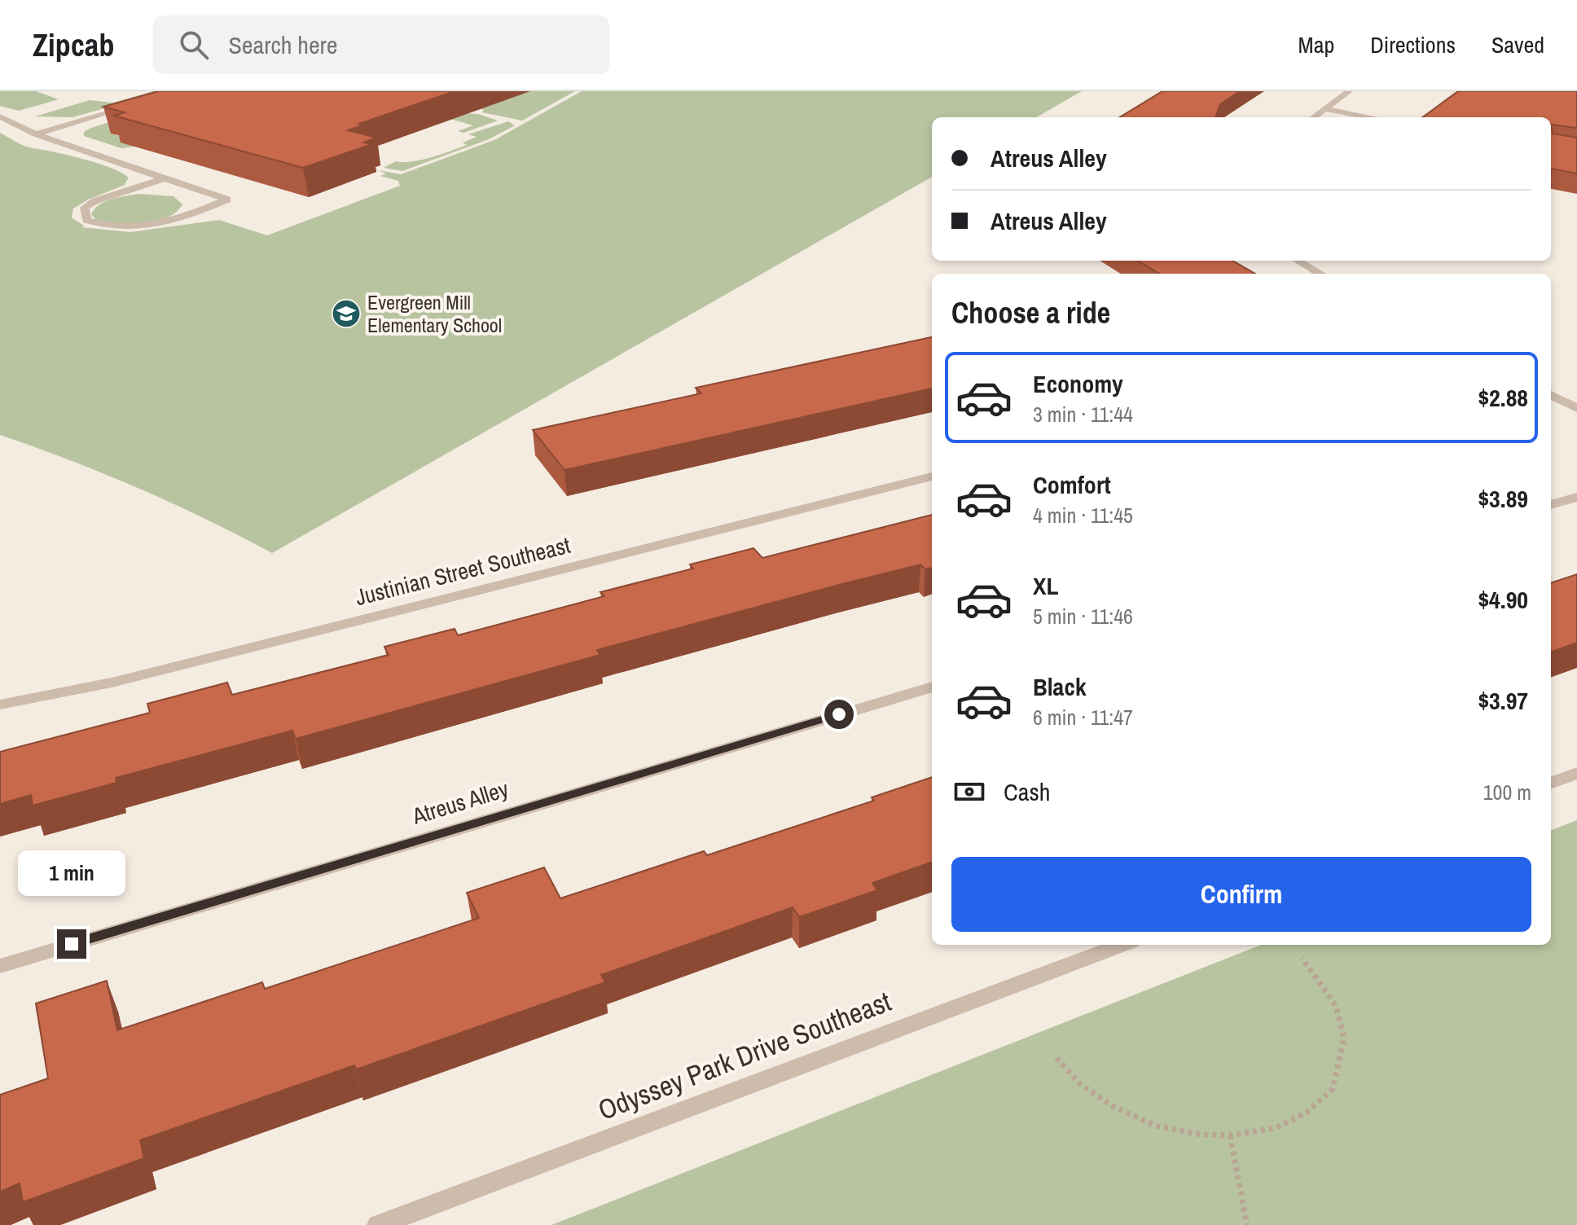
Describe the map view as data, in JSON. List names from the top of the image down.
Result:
{
  "streets": {
    "street": ["Justinian Street Southeast", "Atreus Alley", "Odyssey Park Drive Southeast"]
  },
  "places": {
    "school or university": ["Evergreen Mill Elementary School"]
  },
  "page": {
    "header": "Zipcab",
    "search": "Search here",
    "nav": ["Map", "Directions", "Saved"],
    "banner": ["Atreus Alley", "Atreus Alley"],
    "heading": "Choose a ride",
    "list": [
      {
        "name": "Economy",
        "note": "3 min · 11:44",
        "value": "$2.88"
      },
      {
        "name": "Comfort",
        "note": "4 min · 11:45",
        "value": "$3.89"
      },
      {
        "name": "XL",
        "note": "5 min · 11:46",
        "value": "$4.90"
      },
      {
        "name": "Black",
        "note": "6 min · 11:47",
        "value": "$3.97"
      }
    ],
    "pay": ["Cash", "100 m"],
    "buttons": "Confirm",
    "bubble": "1 min"
  }
}
